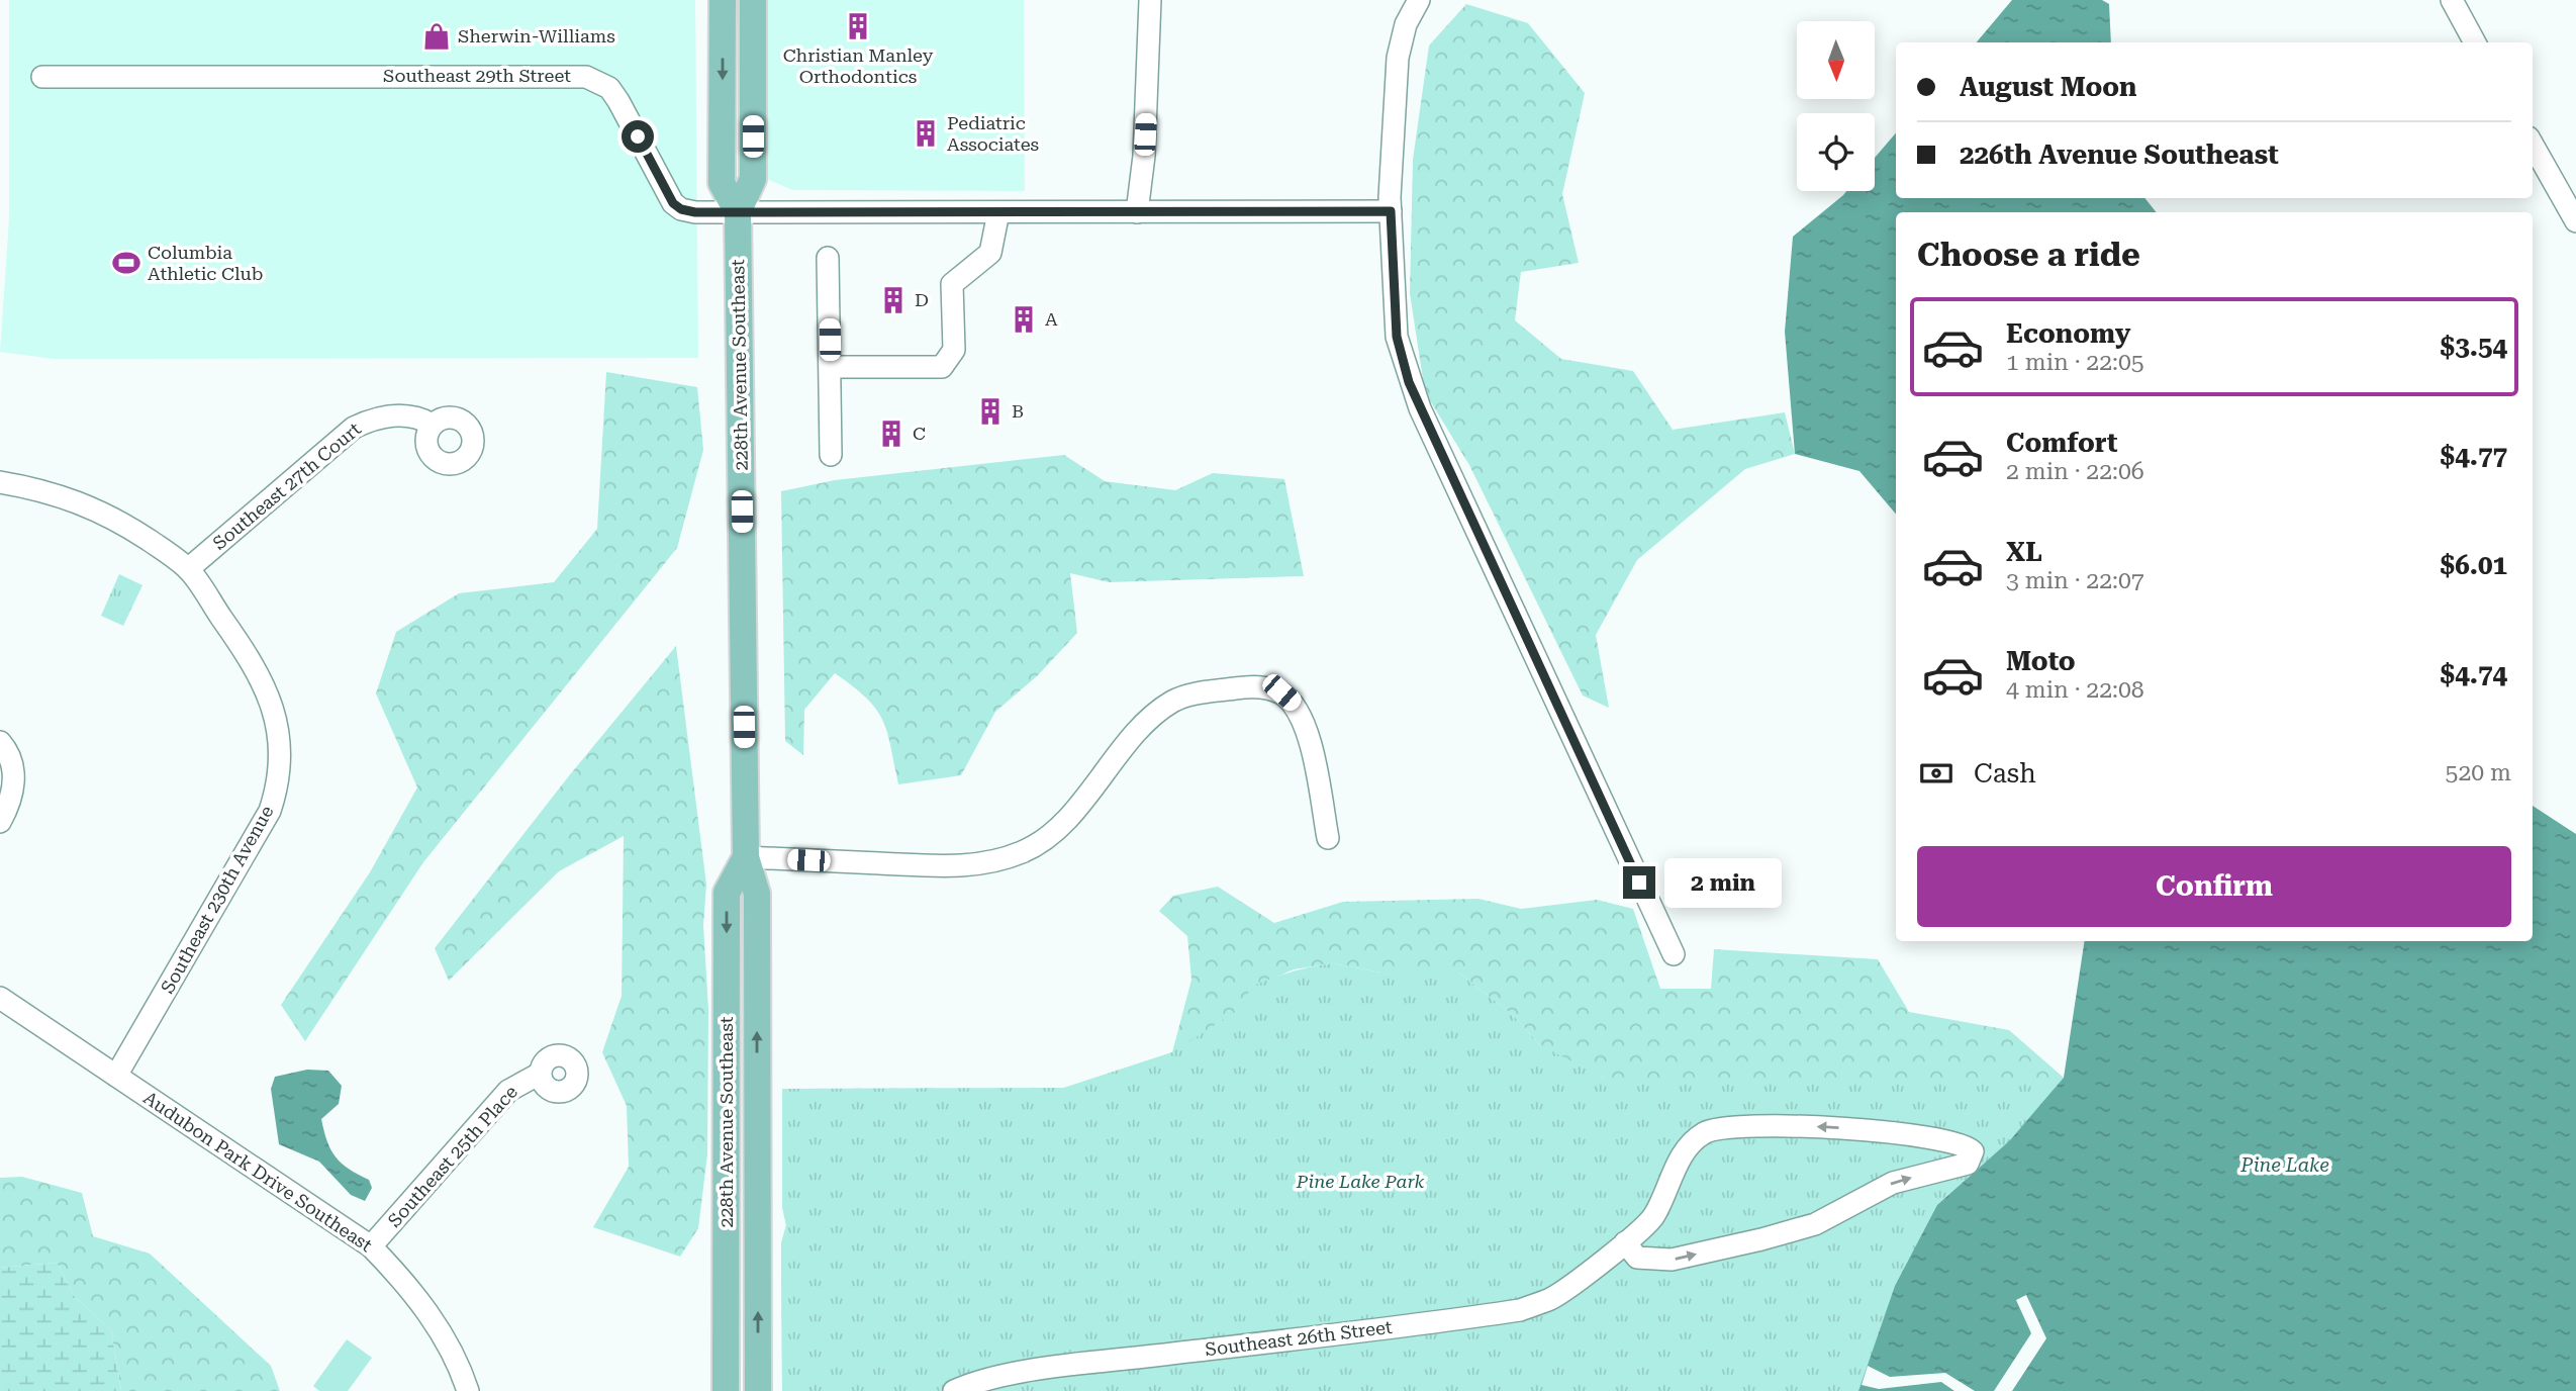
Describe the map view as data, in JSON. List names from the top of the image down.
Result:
{
  "streets": {
    "main road": ["228th Avenue Southeast"],
    "street": [
      "Southeast 29th Street",
      "Southeast 27th Court",
      "Southeast 230th Avenue",
      "Southeast 25th Place",
      "Audubon Park Drive Southeast",
      "Southeast 26th Street"
    ]
  },
  "crossings": [
    ["Southeast 29th Street", "228th Avenue Southeast"],
    ["Southeast 27th Court", "Southeast 230th Avenue"],
    ["Southeast 230th Avenue", "Audubon Park Drive Southeast"],
    ["Southeast 25th Place", "Audubon Park Drive Southeast"]
  ],
  "water": ["Pine Lake"],
  "parks": ["Pine Lake Park"],
  "places": {
    "building": [
      "Christian Manley Orthodontics",
      "Pediatric Associates",
      "D",
      "A",
      "B",
      "C"
    ],
    "shop": ["Sherwin-Williams"],
    "sports": ["Columbia Athletic Club"]
  },
  "north": "bottom",
  "page": {
    "banner": ["August Moon", "226th Avenue Southeast"],
    "heading": "Choose a ride",
    "list": [
      {
        "name": "Economy",
        "note": "1 min · 22:05",
        "value": "$3.54"
      },
      {
        "name": "Comfort",
        "note": "2 min · 22:06",
        "value": "$4.77"
      },
      {
        "name": "XL",
        "note": "3 min · 22:07",
        "value": "$6.01"
      },
      {
        "name": "Moto",
        "note": "4 min · 22:08",
        "value": "$4.74"
      }
    ],
    "pay": ["Cash", "520 m"],
    "buttons": "Confirm",
    "bubble": "2 min"
  }
}
